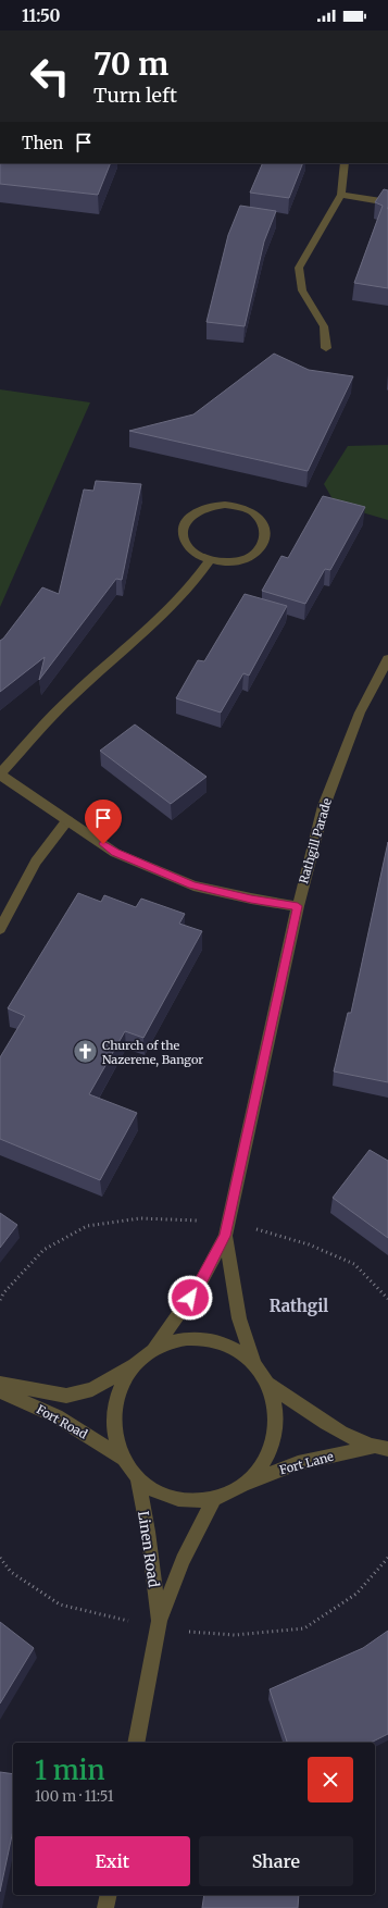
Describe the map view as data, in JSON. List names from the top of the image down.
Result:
{
  "streets": {
    "street": [
      "Rathgill Parade",
      "Fort Road",
      "Fort Lane",
      "Linen Road"
    ]
  },
  "crossings": [
    ["Rathgill Parade", "Fort Road"],
    ["Fort Lane", "Linen Road"]
  ],
  "districts": ["Rathgil"],
  "places": {
    "church": ["Church of the Nazerene, Bangor"]
  },
  "page": {
    "status": "11:50",
    "turn": ["70 m", "Turn left"],
    "then": "Then",
    "heading": ["1 min", "100 m · 11:51"],
    "buttons": ["Exit", "Share"]
  }
}
